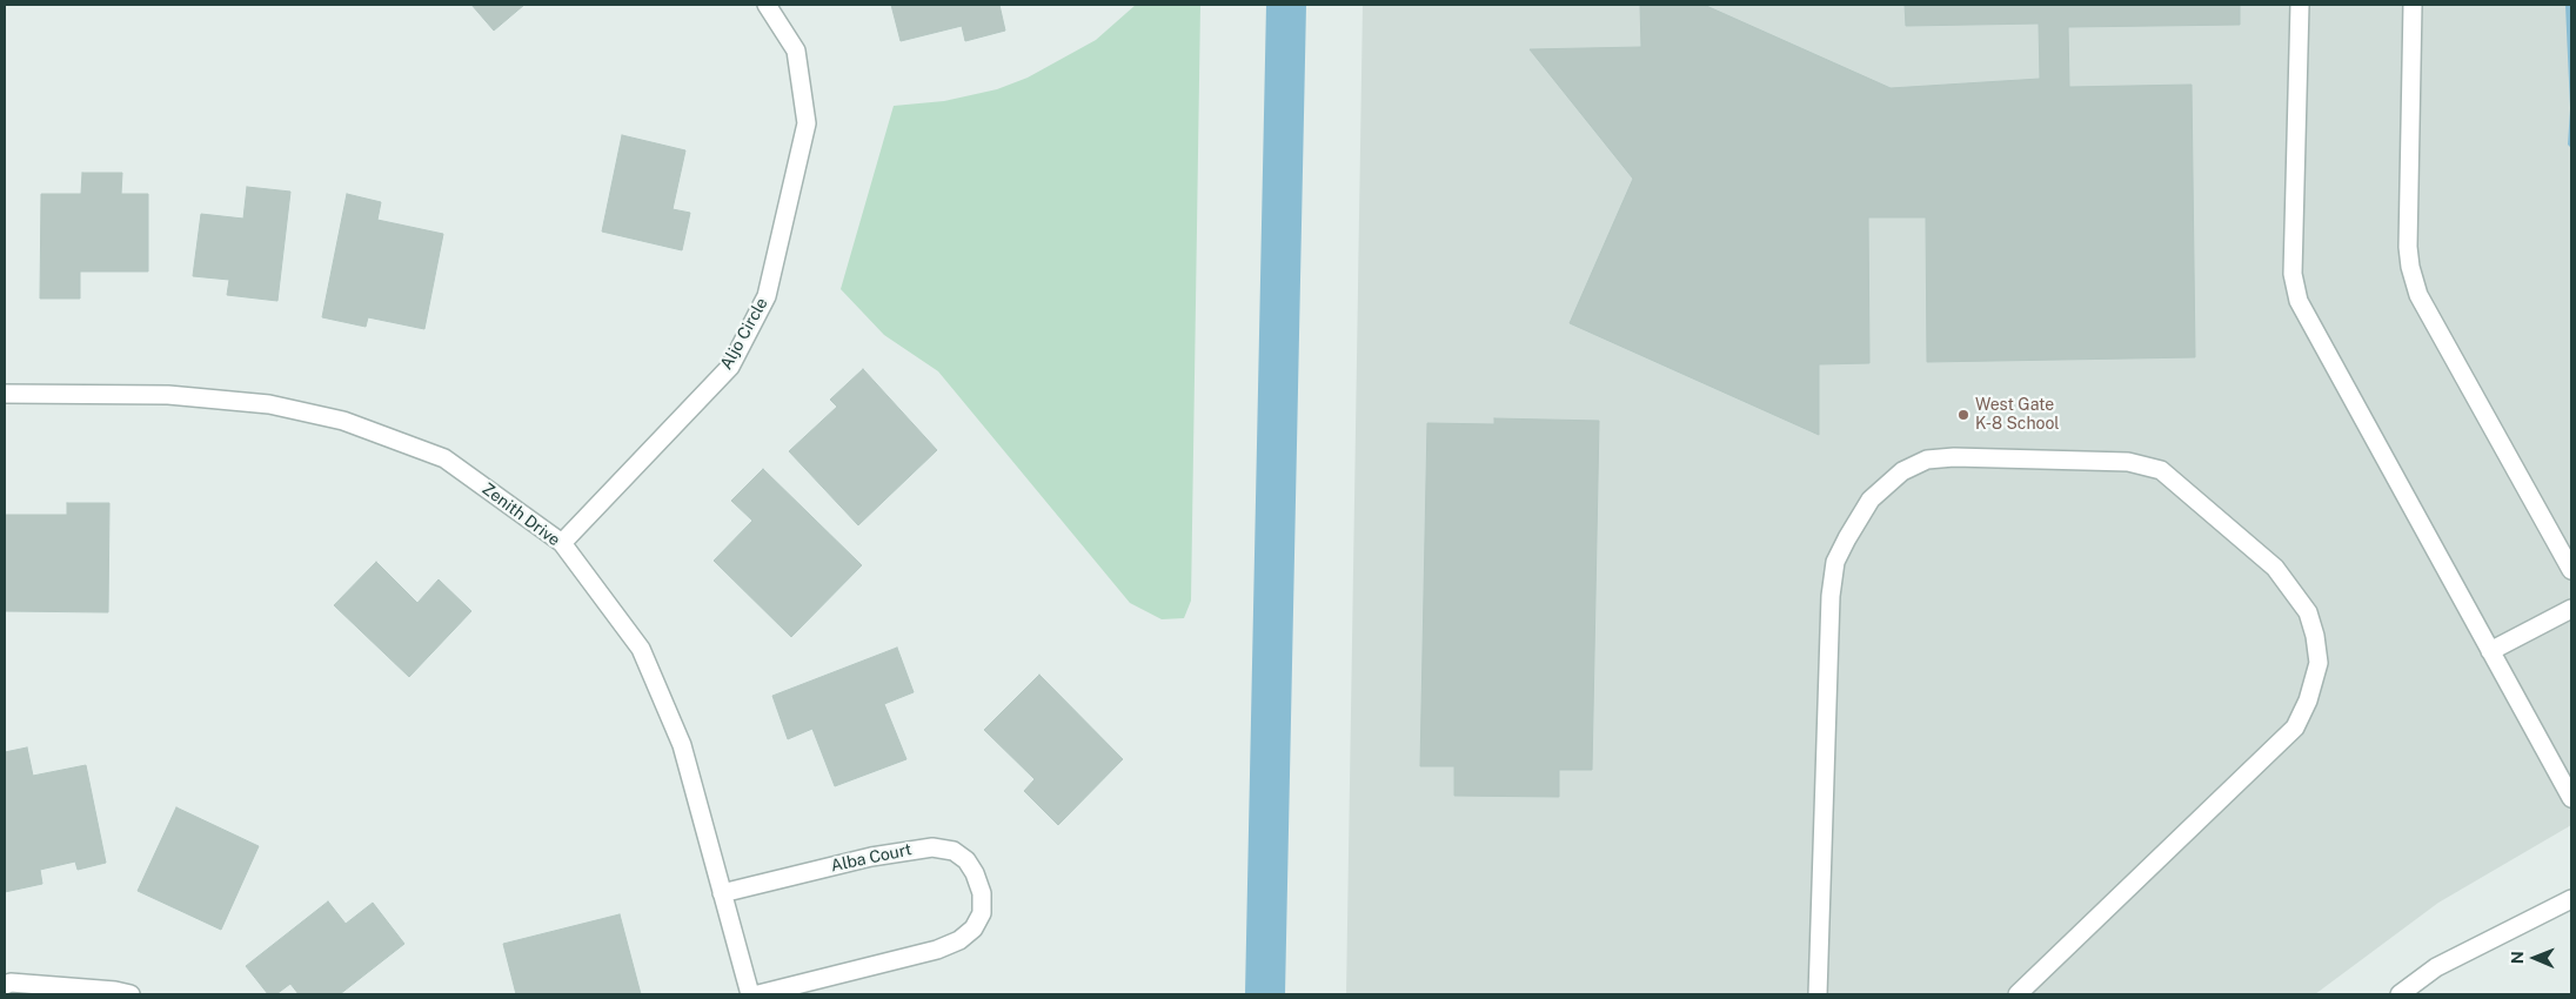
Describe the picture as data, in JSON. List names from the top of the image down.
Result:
{
  "streets": {
    "street": ["Aljo Circle", "Zenith Drive", "Alba Court"]
  },
  "crossings": [
    ["Aljo Circle", "Zenith Drive"],
    ["Zenith Drive", "Alba Court"]
  ],
  "places": ["West Gate K-8 School"],
  "north": "left"
}
